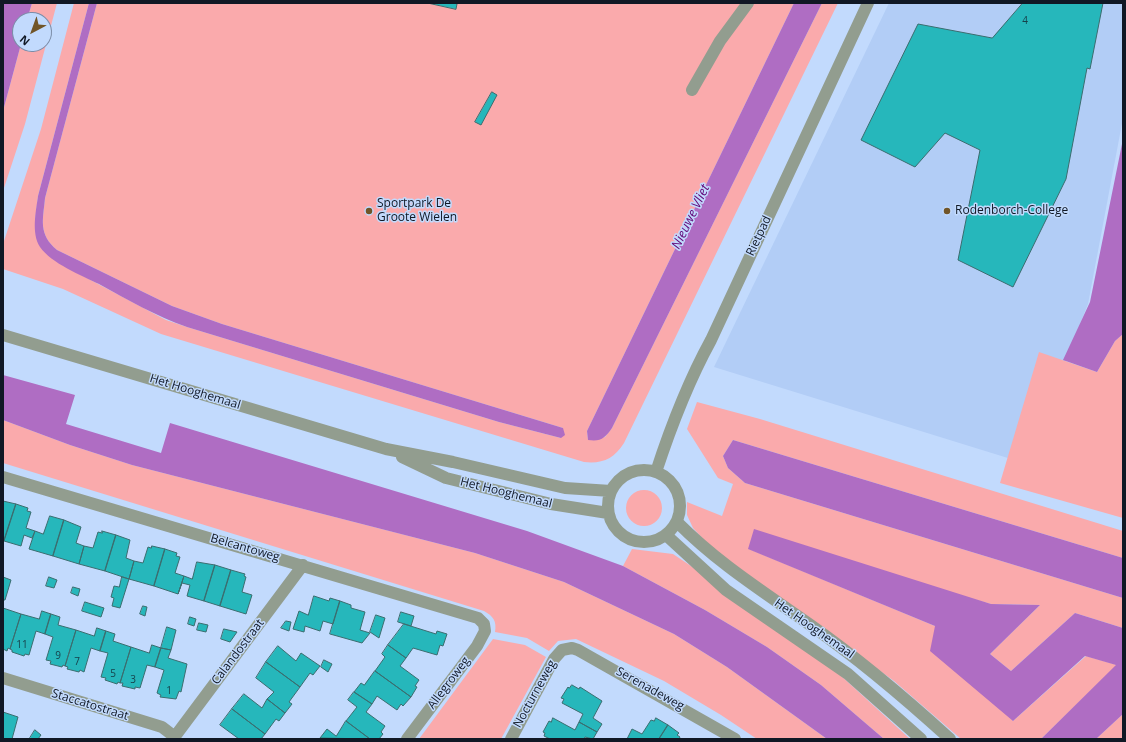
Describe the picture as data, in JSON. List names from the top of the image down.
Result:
{
  "streets": {
    "street": [
      "Rietpad",
      "Het Hooghemaal",
      "Belcantoweg",
      "Calandostraat",
      "Allegroweg",
      "Serenadeweg",
      "Nocturneweg",
      "Staccatostraat"
    ]
  },
  "crossings": [
    ["Rietpad", "Het Hooghemaal"],
    ["Belcantoweg", "Calandostraat"],
    ["Belcantoweg", "Allegroweg"],
    ["Calandostraat", "Staccatostraat"],
    ["Serenadeweg", "Nocturneweg"]
  ],
  "water": ["Nieuwe Vliet"],
  "places": ["Sportpark De Groote Wielen", "Rodenborch-College"],
  "house_numbers": [
    "4",
    "11",
    "9",
    "7",
    "5",
    "3",
    "1"
  ],
  "north": "bottom left"
}
